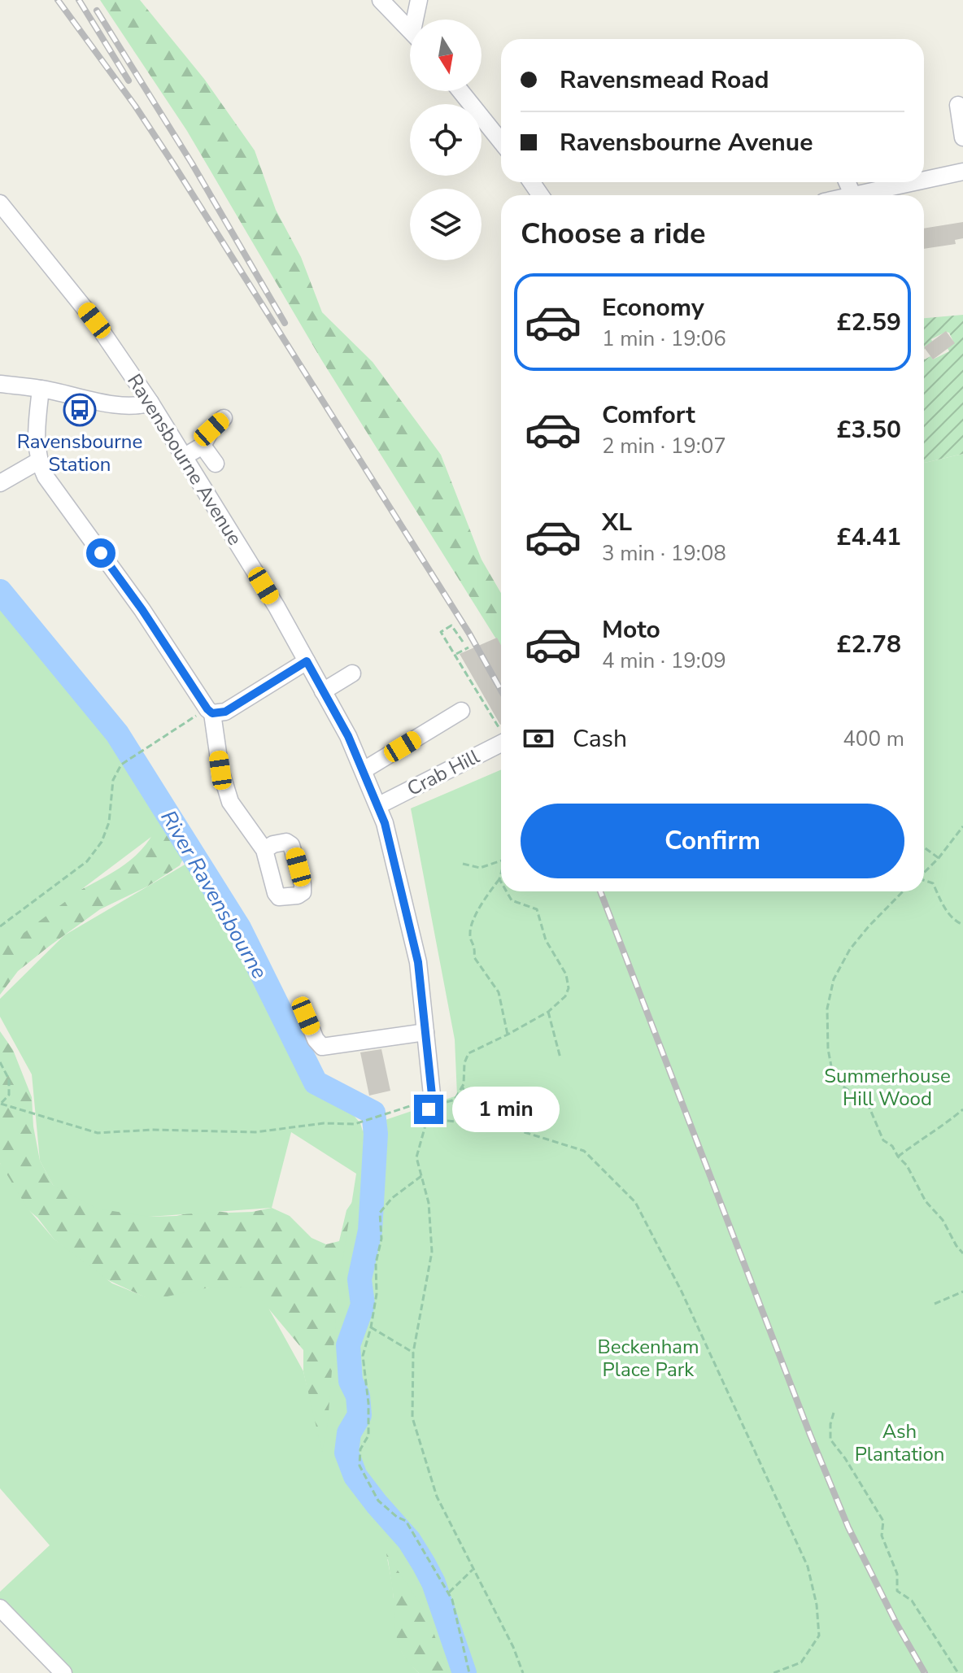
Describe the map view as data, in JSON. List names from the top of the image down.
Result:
{
  "streets": {
    "street": ["Ravensbourne Avenue", "Crab Hill"]
  },
  "crossings": [
    ["Ravensbourne Avenue", "Crab Hill"]
  ],
  "water": ["River Ravensbourne"],
  "parks": ["Summerhouse Hill Wood", "Beckenham Place Park", "Ash Plantation"],
  "places": {
    "bus stop": ["Ravensbourne Station"]
  },
  "north": "bottom",
  "page": {
    "banner": ["Ravensmead Road", "Ravensbourne Avenue"],
    "heading": "Choose a ride",
    "list": [
      {
        "name": "Economy",
        "note": "1 min · 19:06",
        "value": "£2.59"
      },
      {
        "name": "Comfort",
        "note": "2 min · 19:07",
        "value": "£3.50"
      },
      {
        "name": "XL",
        "note": "3 min · 19:08",
        "value": "£4.41"
      },
      {
        "name": "Moto",
        "note": "4 min · 19:09",
        "value": "£2.78"
      }
    ],
    "pay": ["Cash", "400 m"],
    "buttons": "Confirm",
    "bubble": "1 min"
  }
}
